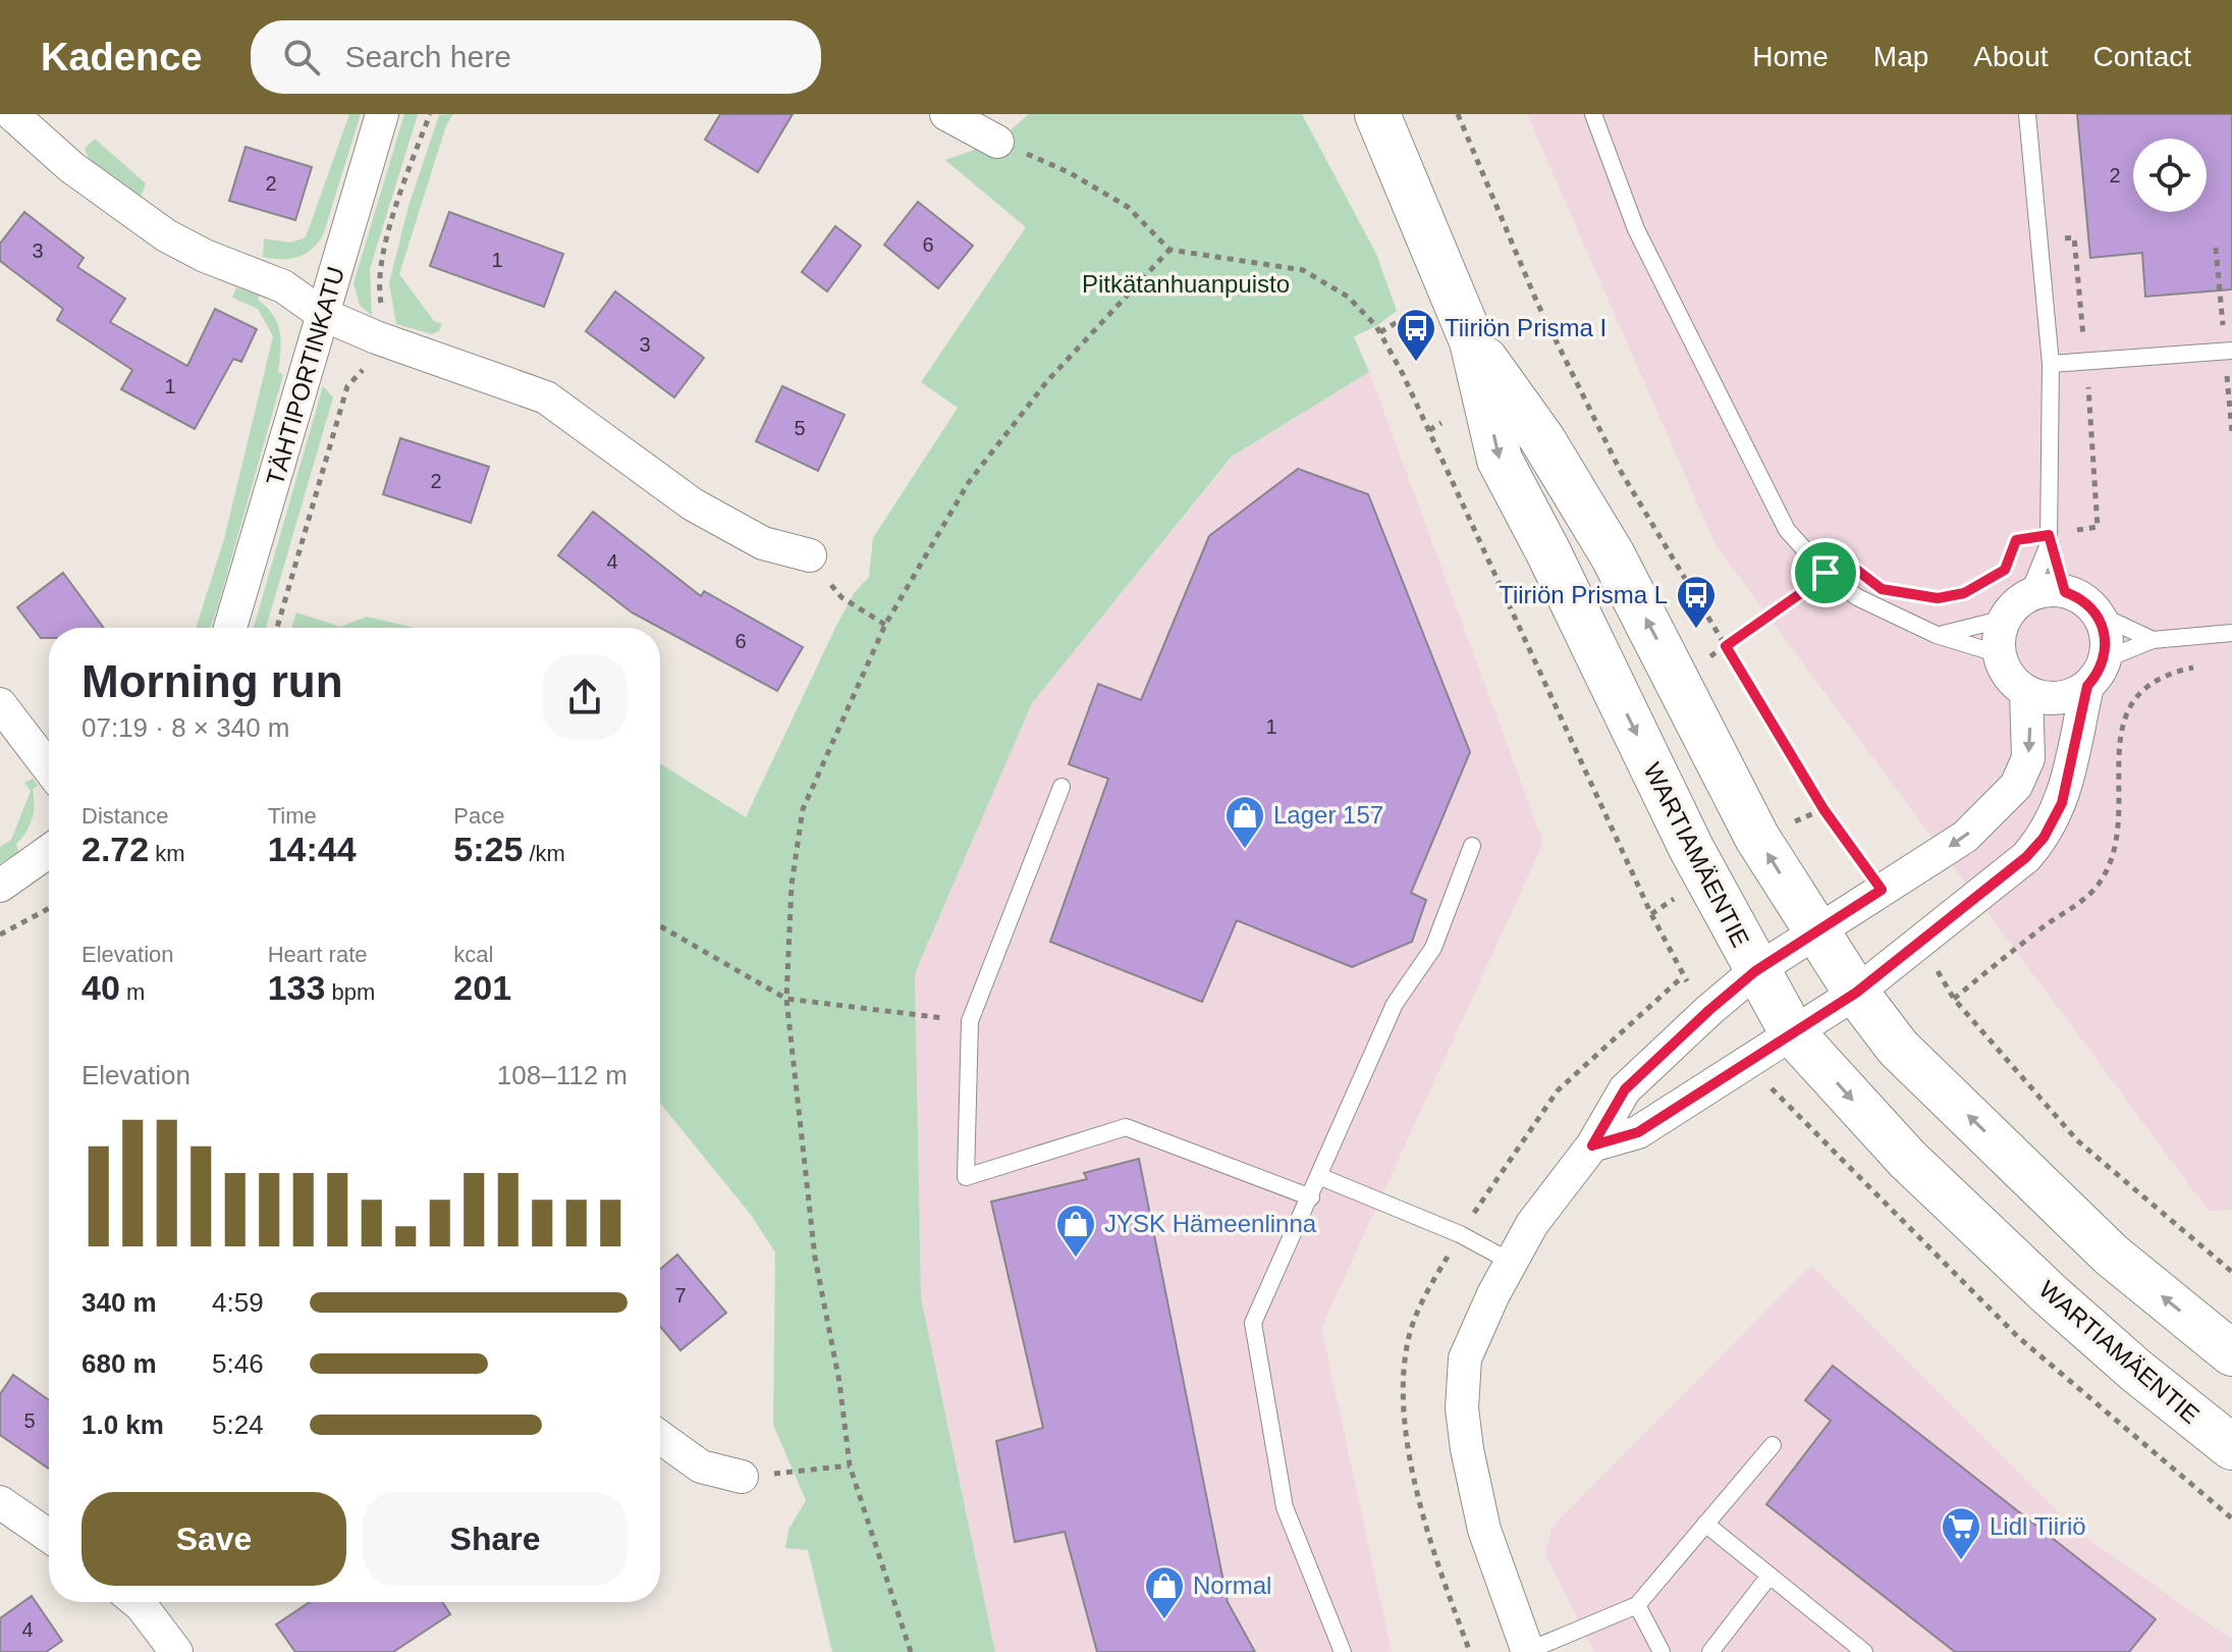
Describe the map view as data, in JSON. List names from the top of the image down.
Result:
{
  "streets": {
    "main road": ["WARTIAMÄENTIE"],
    "street": ["TÄHTIPORTINKATU"]
  },
  "parks": ["Pitkätanhuanpuisto"],
  "places": {
    "bus stop": ["Tiiriön Prisma I", "Tiiriön Prisma L"],
    "shop": ["Lager 157", "JYSK Hämeenlinna", "Normal"],
    "supermarket": ["Lidl Tiiriö"]
  },
  "house_numbers": [
    "2",
    "2",
    "6",
    "3",
    "1",
    "3",
    "1",
    "5",
    "2",
    "4",
    "6",
    "1",
    "7",
    "5",
    "4"
  ],
  "page": {
    "header": "Kadence",
    "search": "Search here",
    "nav": [
      "Home",
      "Map",
      "About",
      "Contact"
    ],
    "heading": ["Morning run", "07:19 · 8 × 340 m"],
    "stats": [
      ["Distance", "2.72 km"],
      ["Time", "14:44"],
      ["Pace", "5:25 /km"],
      ["Elevation", "40 m"],
      ["Heart rate", "133 bpm"],
      ["kcal", "201"]
    ],
    "chart": ["Elevation", "108–112 m"],
    "list": [
      {
        "name": "340 m",
        "note": "4:59"
      },
      {
        "name": "680 m",
        "note": "5:46"
      },
      {
        "name": "1.0 km",
        "note": "5:24"
      }
    ],
    "buttons": ["Save", "Share"]
  }
}
